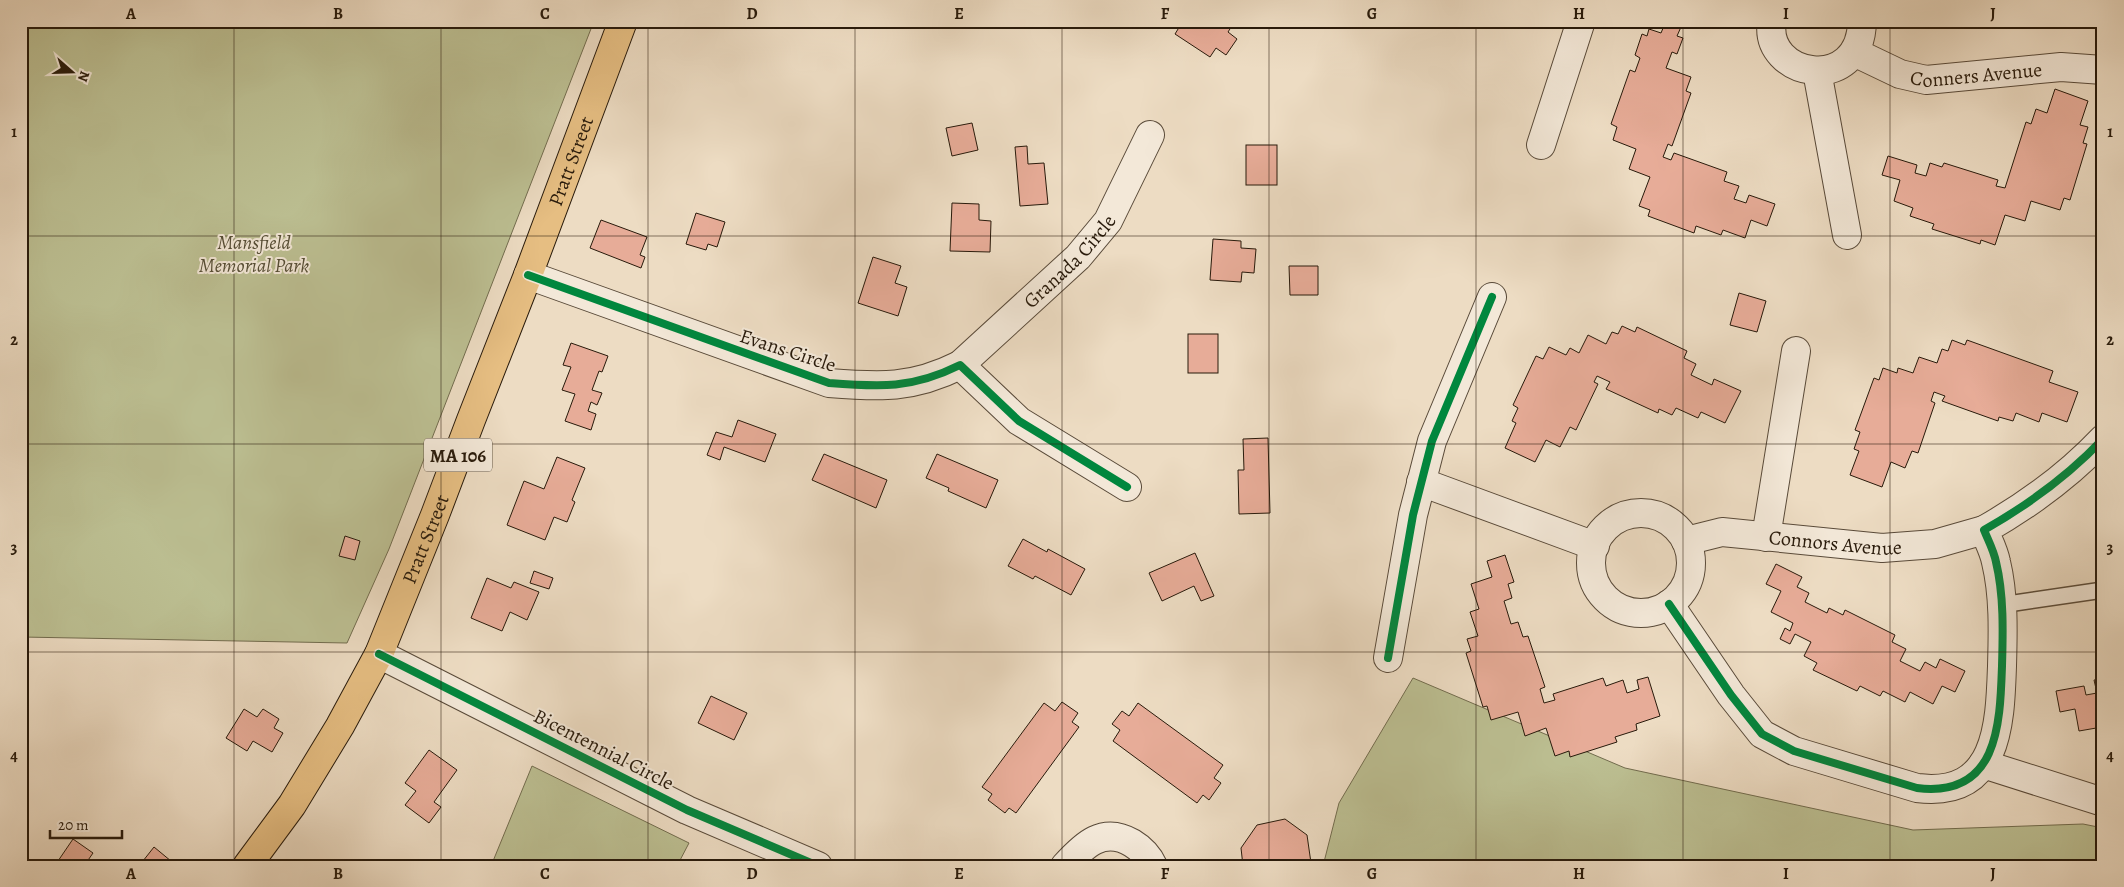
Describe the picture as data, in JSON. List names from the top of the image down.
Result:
{
  "streets": {
    "main road": ["Pratt Street", "MA 106"],
    "street": [
      "Conners Avenue",
      "Granada Circle",
      "Evans Circle",
      "Connors Avenue",
      "Bicentennial Circle"
    ]
  },
  "crossings": [
    ["Pratt Street", "Evans Circle"],
    ["Pratt Street", "Bicentennial Circle"],
    ["Granada Circle", "Evans Circle"]
  ],
  "parks": ["Mansfield Memorial Park"],
  "scale_bar": "20 m",
  "north": "right",
  "grid": {
    "columns": [
      "A",
      "B",
      "C",
      "D",
      "E",
      "F",
      "G",
      "H",
      "I",
      "J"
    ],
    "rows": [
      "1",
      "2",
      "3",
      "4"
    ]
  }
}
